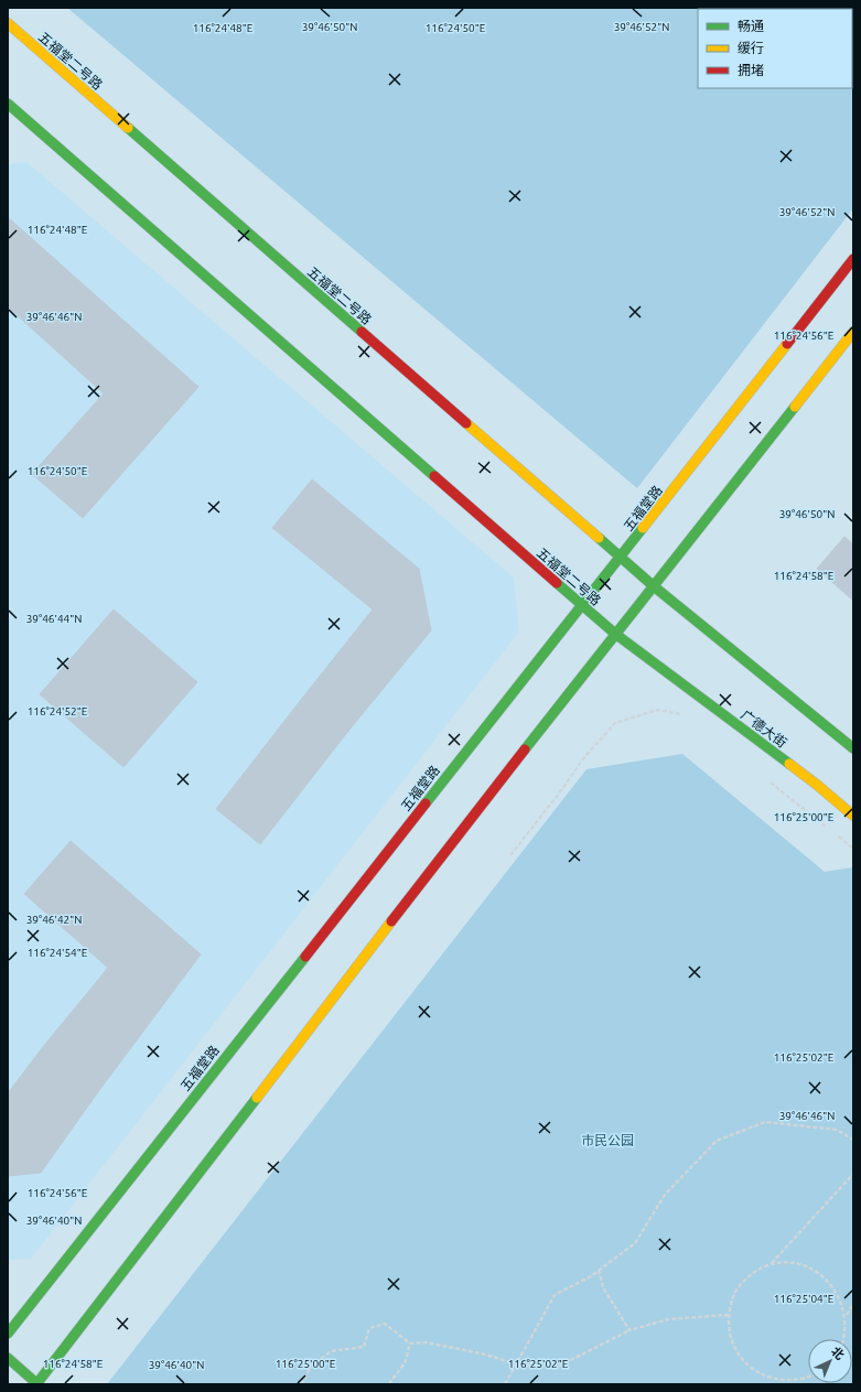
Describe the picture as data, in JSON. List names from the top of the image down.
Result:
{
  "streets": {
    "main road": ["五福堂二号路", "五福堂路", "广德大街"]
  },
  "crossings": [
    ["五福堂二号路", "五福堂路"],
    ["五福堂二号路", "广德大街"]
  ],
  "parks": ["市民公园"],
  "legend": ["畅通", "缓行", "拥堵"],
  "north": "top right",
  "coordinates": [
    "39°46'50\"N",
    "39°46'52\"N",
    "116°24'48\"E",
    "116°24'50\"E",
    "39°46'46\"N",
    "116°24'56\"E",
    "116°24'58\"E",
    "39°46'44\"N",
    "116°24'52\"E",
    "116°25'00\"E",
    "39°46'42\"N",
    "116°24'54\"E",
    "116°25'02\"E",
    "39°46'40\"N",
    "116°25'04\"E"
  ]
}
